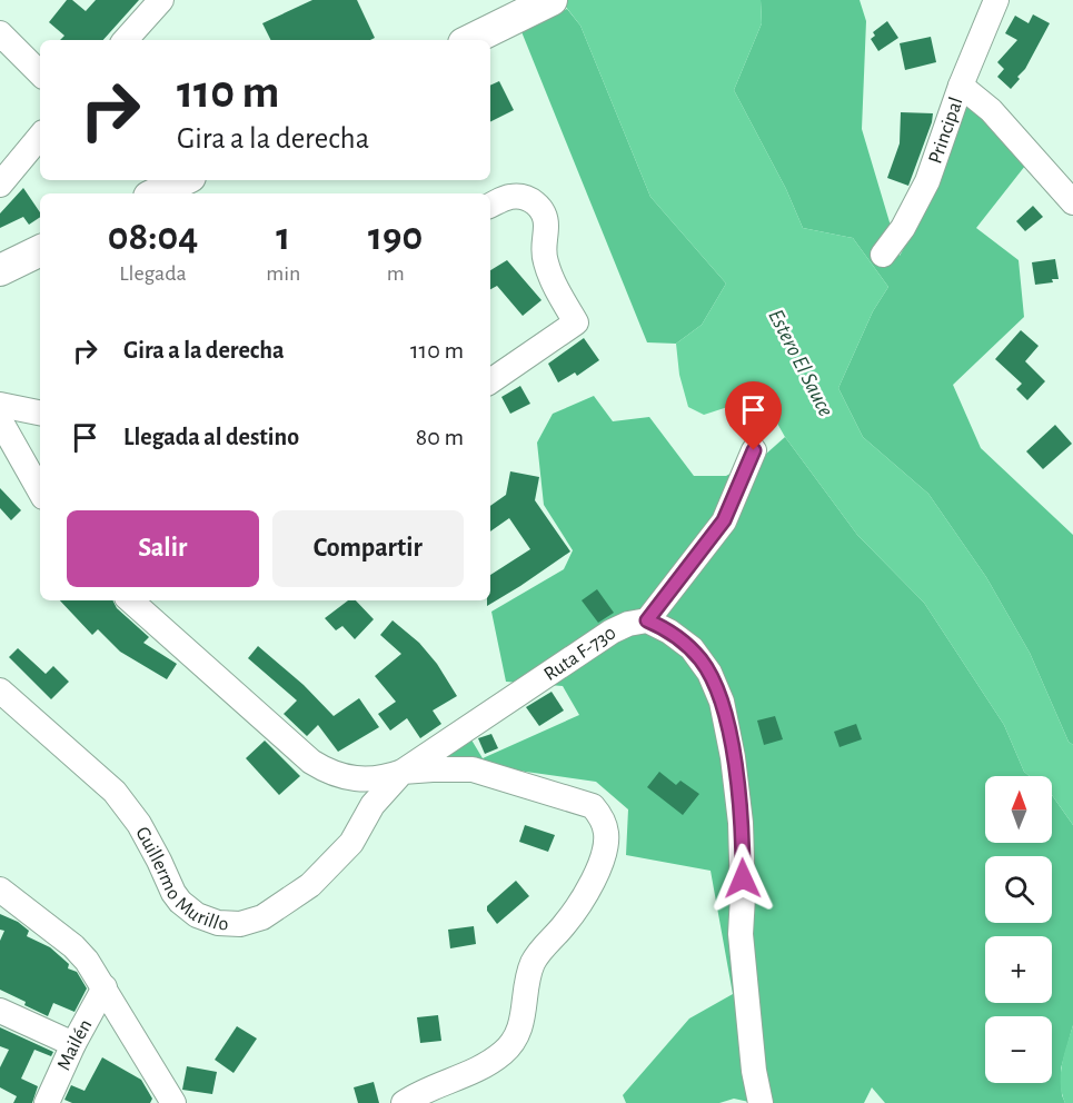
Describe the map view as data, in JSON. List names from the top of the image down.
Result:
{
  "streets": {
    "street": [
      "Principal",
      "Ruta F-730",
      "Guillermo Murillo",
      "Mailén"
    ]
  },
  "crossings": [
    ["Ruta F-730", "Guillermo Murillo"]
  ],
  "water": ["Estero El Sauce"],
  "north": "top",
  "page": {
    "turn": ["110 m", "Gira a la derecha"],
    "eta": [
      "08:04",
      "Llegada",
      "1",
      "min",
      "190",
      "m"
    ],
    "list": [
      {
        "name": "Gira a la derecha",
        "value": "110 m"
      },
      {
        "name": "Llegada al destino",
        "value": "80 m"
      }
    ],
    "buttons": ["Salir", "Compartir"],
    "map_buttons": ["+", "−"]
  }
}
